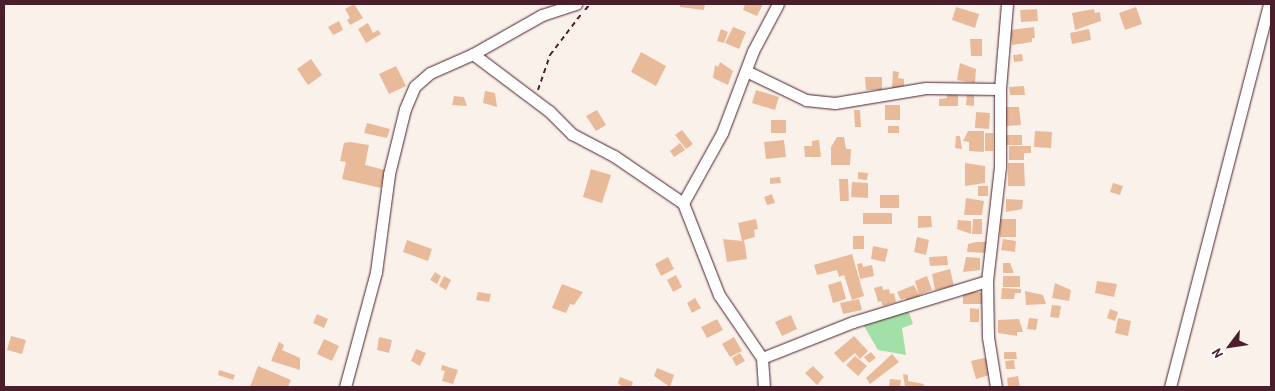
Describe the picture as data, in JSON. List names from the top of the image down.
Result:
{
  "north": "bottom left"
}
